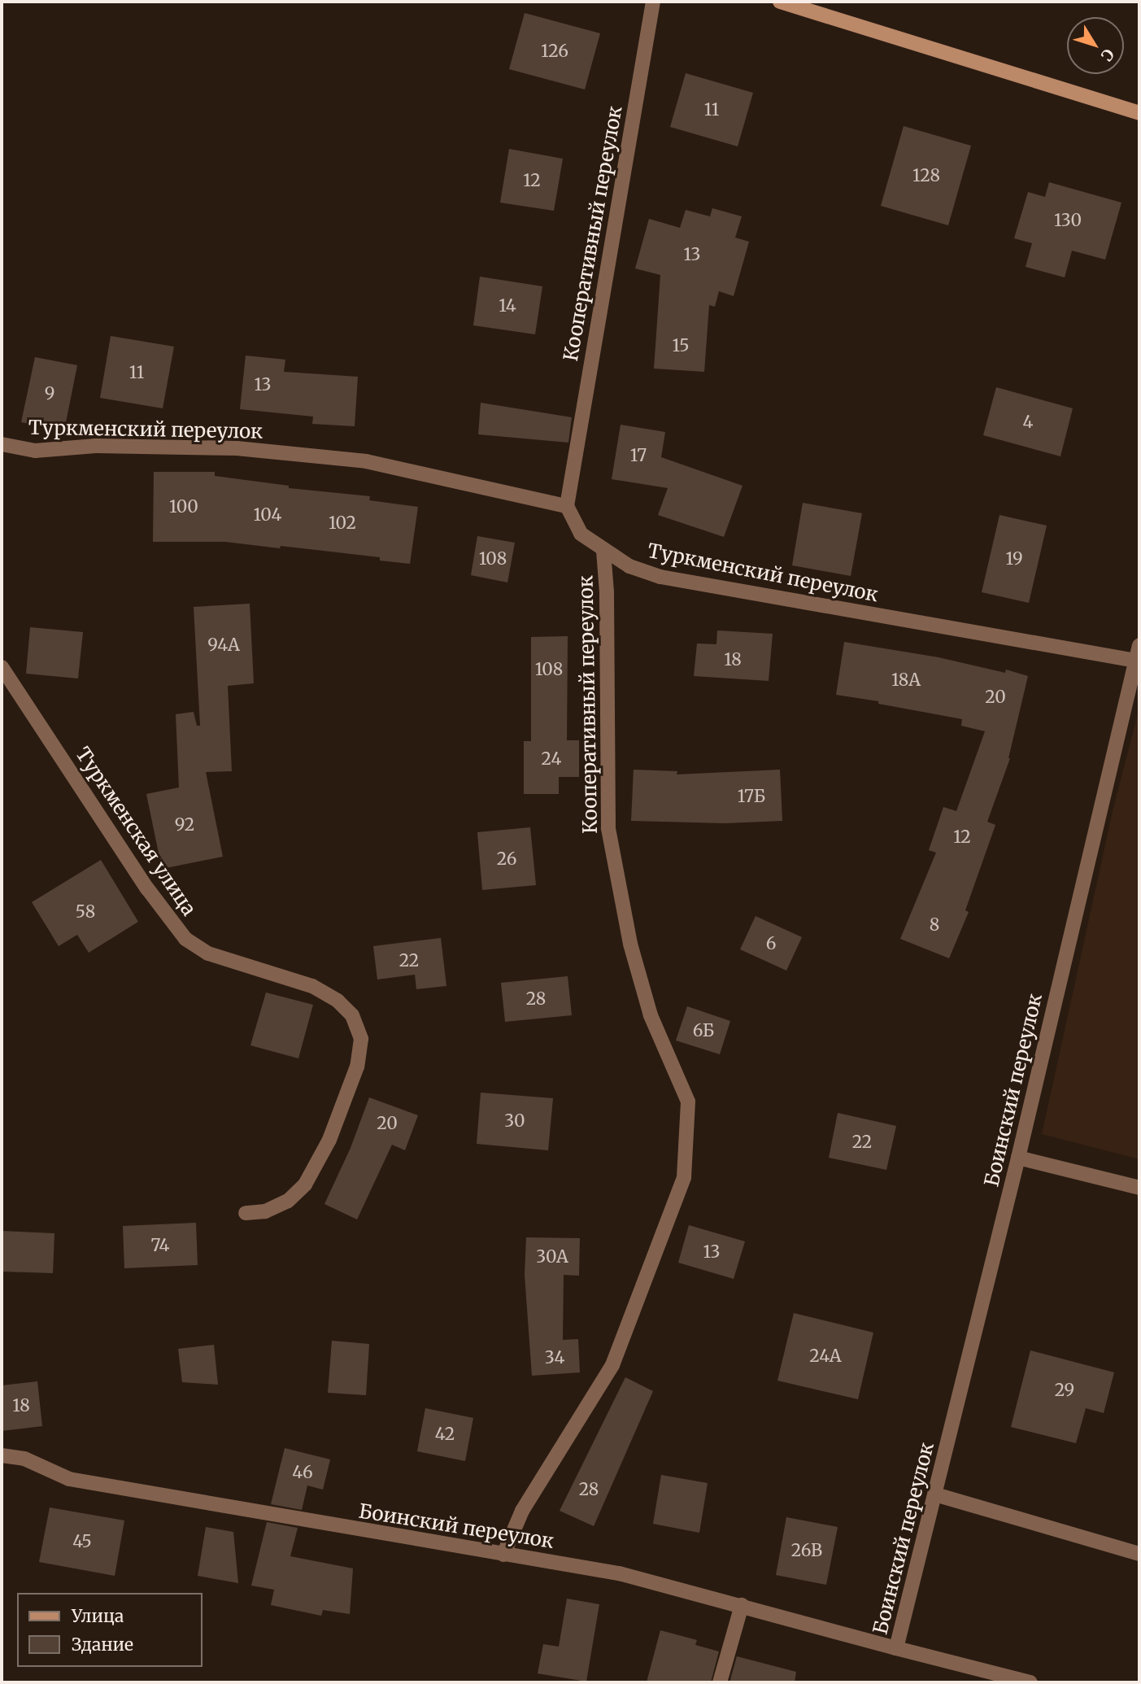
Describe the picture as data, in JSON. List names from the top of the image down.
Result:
{
  "streets": {
    "street": [
      "Кооперативный переулок",
      "Туркменский переулок",
      "Туркменская улица",
      "Боинский переулок"
    ]
  },
  "crossings": [
    ["Кооперативный переулок", "Туркменский переулок"],
    ["Кооперативный переулок", "Боинский переулок"],
    ["Туркменский переулок", "Боинский переулок"]
  ],
  "house_numbers": [
    "126",
    "11",
    "128",
    "12",
    "130",
    "13",
    "14",
    "15",
    "11",
    "13",
    "9",
    "4",
    "17",
    "100",
    "104",
    "102",
    "108",
    "19",
    "94А",
    "18",
    "108",
    "18А",
    "20",
    "24",
    "17Б",
    "92",
    "12",
    "26",
    "58",
    "8",
    "6",
    "22",
    "28",
    "6Б",
    "30",
    "20",
    "22",
    "74",
    "13",
    "30А",
    "24А",
    "34",
    "29",
    "18",
    "42",
    "46",
    "28",
    "45",
    "26В"
  ],
  "legend": ["Улица", "Здание"],
  "north": "bottom right"
}
